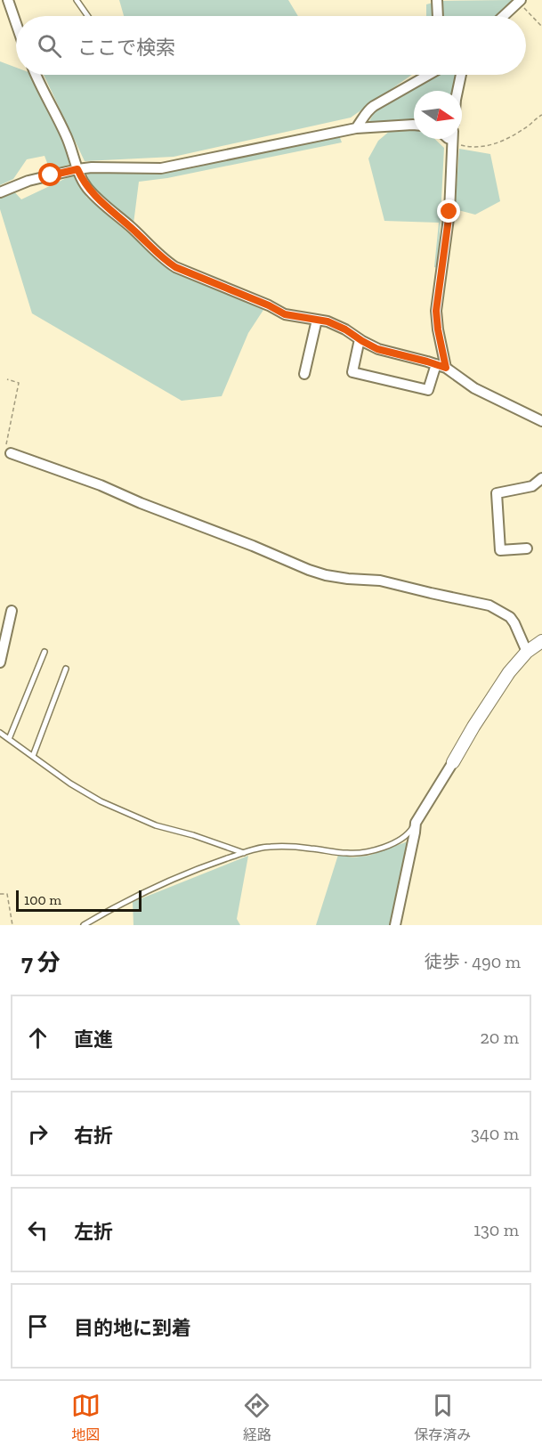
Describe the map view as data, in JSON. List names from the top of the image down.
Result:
{
  "scale_bar": "100 m",
  "north": "right",
  "page": {
    "search": "ここで検索",
    "scale": "100 m",
    "heading": ["7 分", "徒歩 · 490 m"],
    "list": [
      ["直進", "20 m"],
      ["右折", "340 m"],
      ["左折", "130 m"],
      "目的地に到着"
    ],
    "nav": ["地図", "経路", "保存済み"]
  }
}
